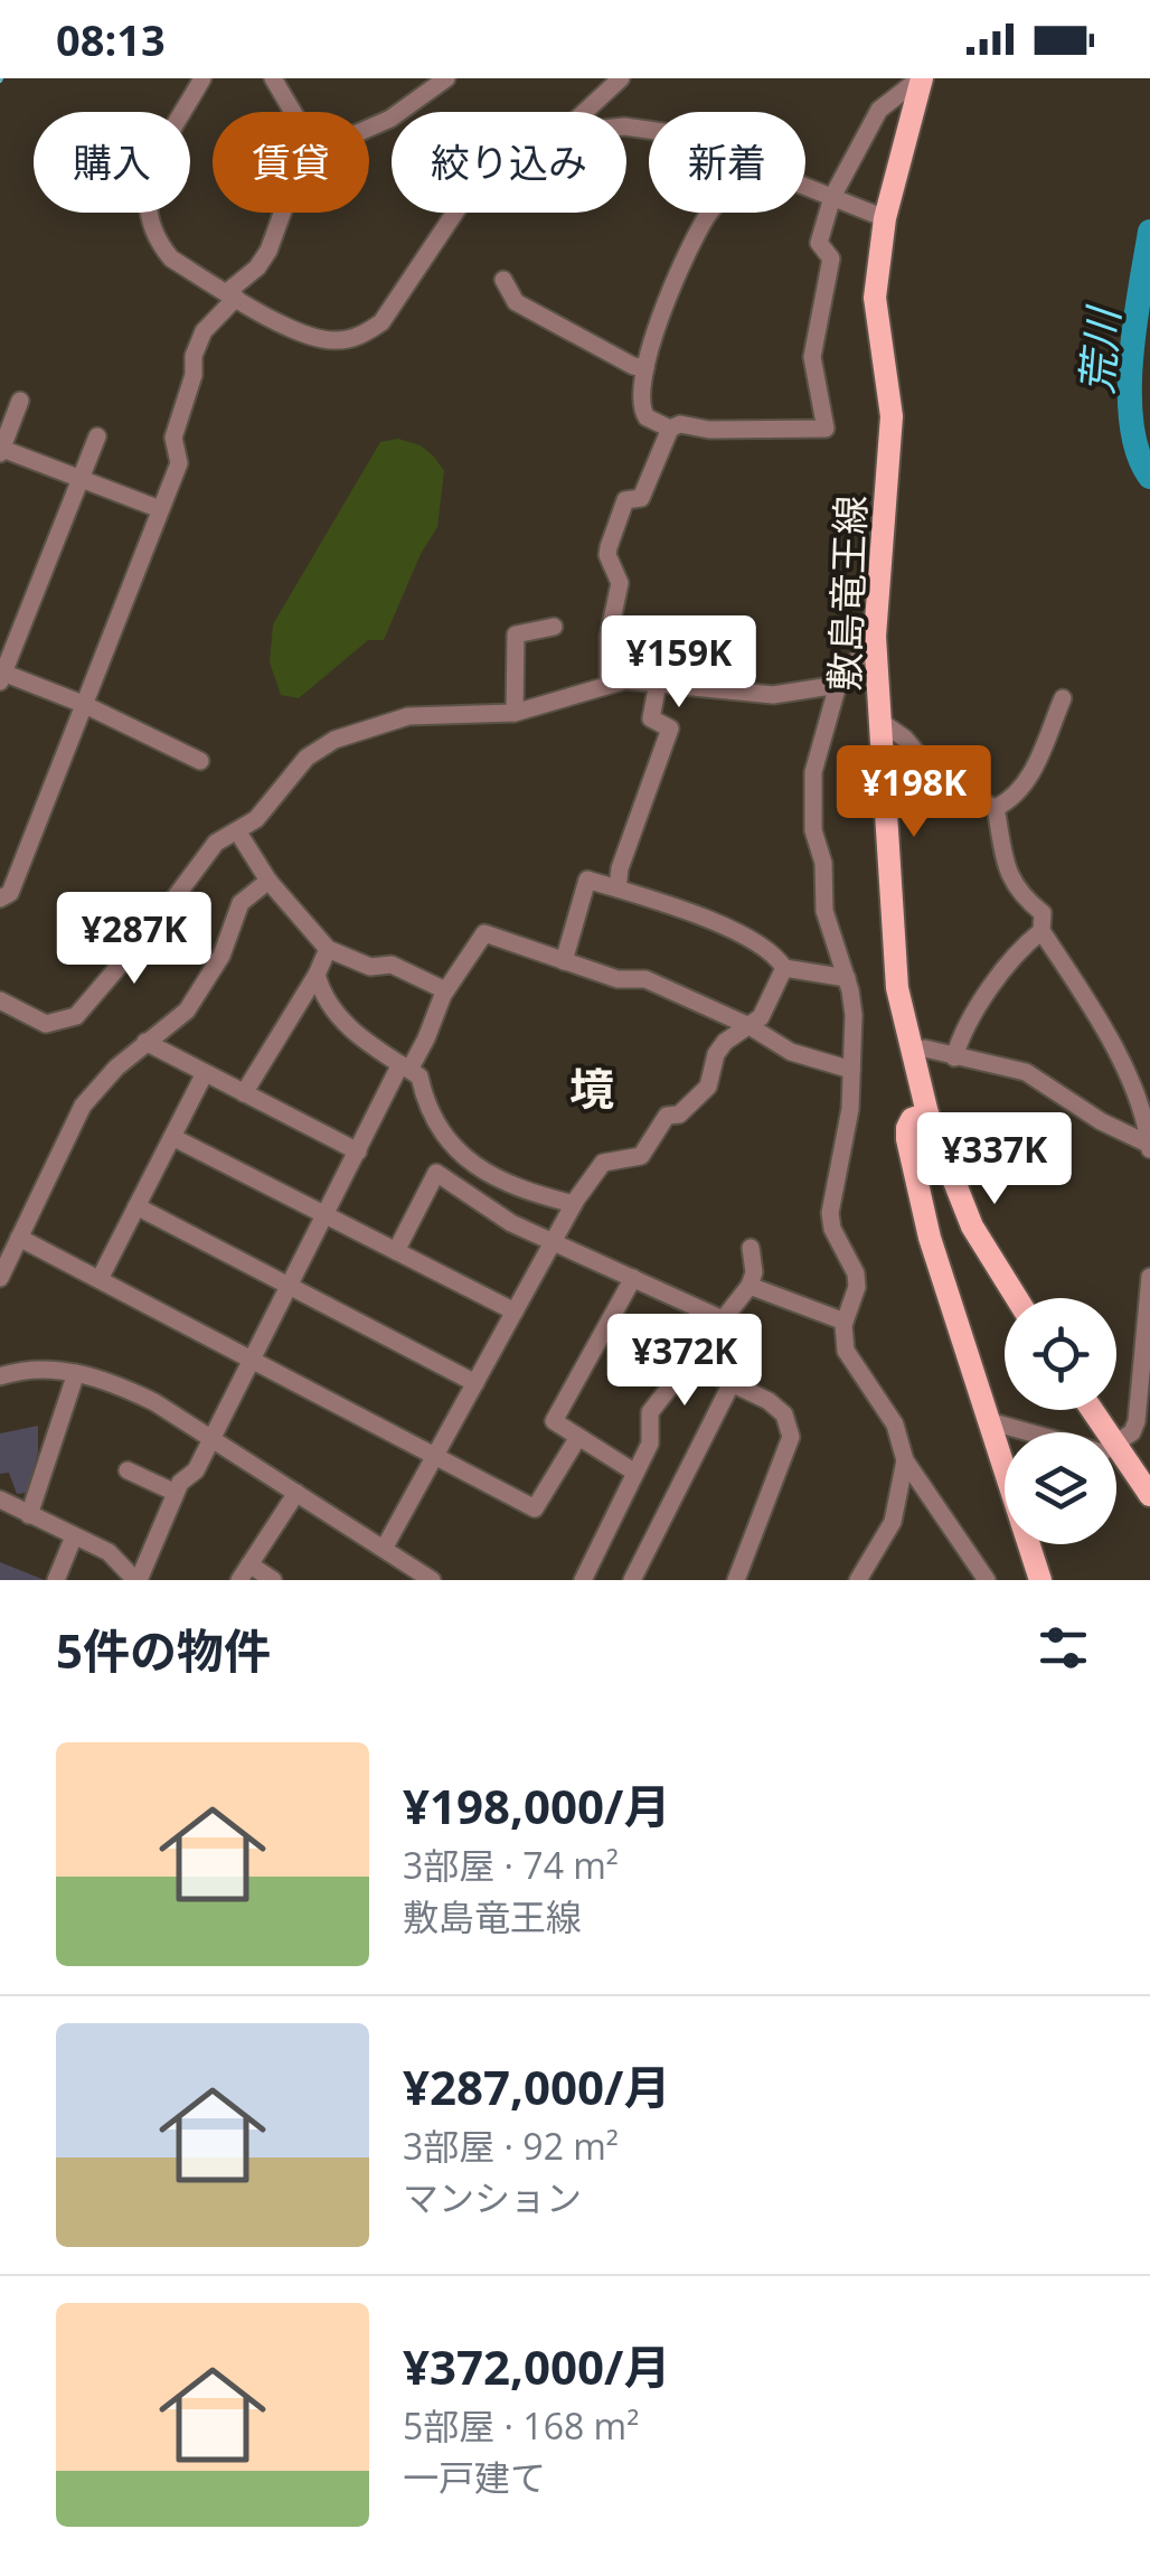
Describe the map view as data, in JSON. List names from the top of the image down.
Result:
{
  "streets": {
    "main road": ["敷島竜王線"]
  },
  "districts": ["境"],
  "water": ["荒川"],
  "page": {
    "status": "08:13",
    "chip": [
      "購入",
      "賃貸",
      "絞り込み",
      "新着"
    ],
    "price": [
      "¥159K",
      "¥198K",
      "¥287K",
      "¥337K",
      "¥372K"
    ],
    "heading": "5件の物件",
    "list": [
      {
        "name": "¥198,000/月",
        "note": "3部屋 · 74 m² · 敷島竜王線"
      },
      {
        "name": "¥287,000/月",
        "note": "3部屋 · 92 m² · マンション"
      },
      {
        "name": "¥372,000/月",
        "note": "5部屋 · 168 m² · 一戸建て"
      }
    ]
  }
}
